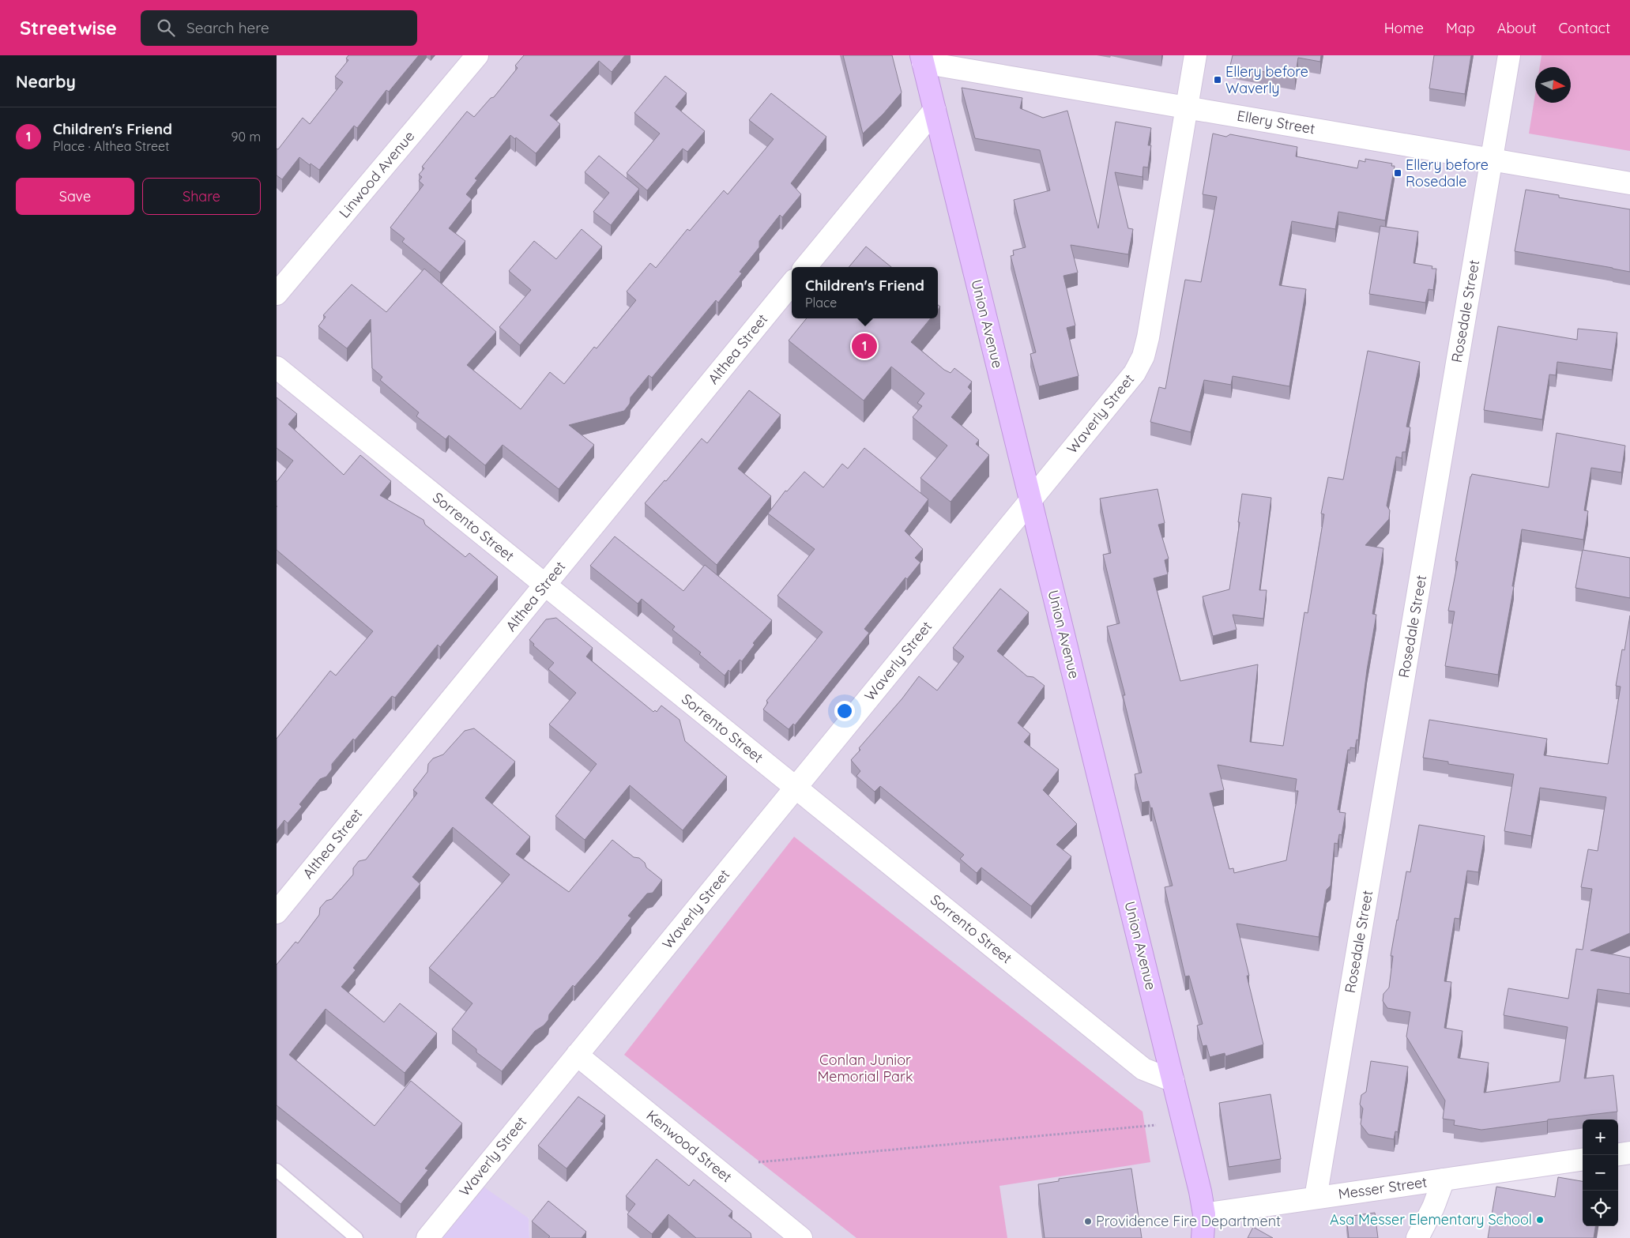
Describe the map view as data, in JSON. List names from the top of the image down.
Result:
{
  "streets": {
    "main road": ["Union Avenue"],
    "street": [
      "Ellery Street",
      "Linwood Avenue",
      "Rosedale Street",
      "Althea Street",
      "Waverly Street",
      "Sorrento Street",
      "Kenwood Street",
      "Messer Street"
    ]
  },
  "crossings": [
    ["Ellery Street", "Rosedale Street"],
    ["Ellery Street", "Union Avenue"],
    ["Ellery Street", "Waverly Street"],
    ["Rosedale Street", "Messer Street"],
    ["Union Avenue", "Waverly Street"],
    ["Union Avenue", "Sorrento Street"],
    ["Union Avenue", "Messer Street"],
    ["Althea Street", "Sorrento Street"],
    ["Waverly Street", "Sorrento Street"],
    ["Waverly Street", "Kenwood Street"]
  ],
  "parks": ["Conlan Junior Memorial Park"],
  "places": {
    "transit": ["Ellery before Waverly", "Ellery before Rosedale"],
    "other": ["Asa Messer Elementary School", "Providence Fire Department"]
  },
  "north": "right",
  "page": {
    "header": "Streetwise",
    "search": "Search here",
    "nav": [
      "Home",
      "Map",
      "About",
      "Contact"
    ],
    "heading": "Nearby",
    "list": [
      {
        "mark": "1",
        "name": "Children's Friend",
        "note": "Place · Althea Street",
        "value": "90 m"
      }
    ],
    "buttons": ["Save", "Share"],
    "popup": ["Children's Friend", "Place"],
    "pins": "1",
    "map_buttons": ["+", "−"]
  }
}
